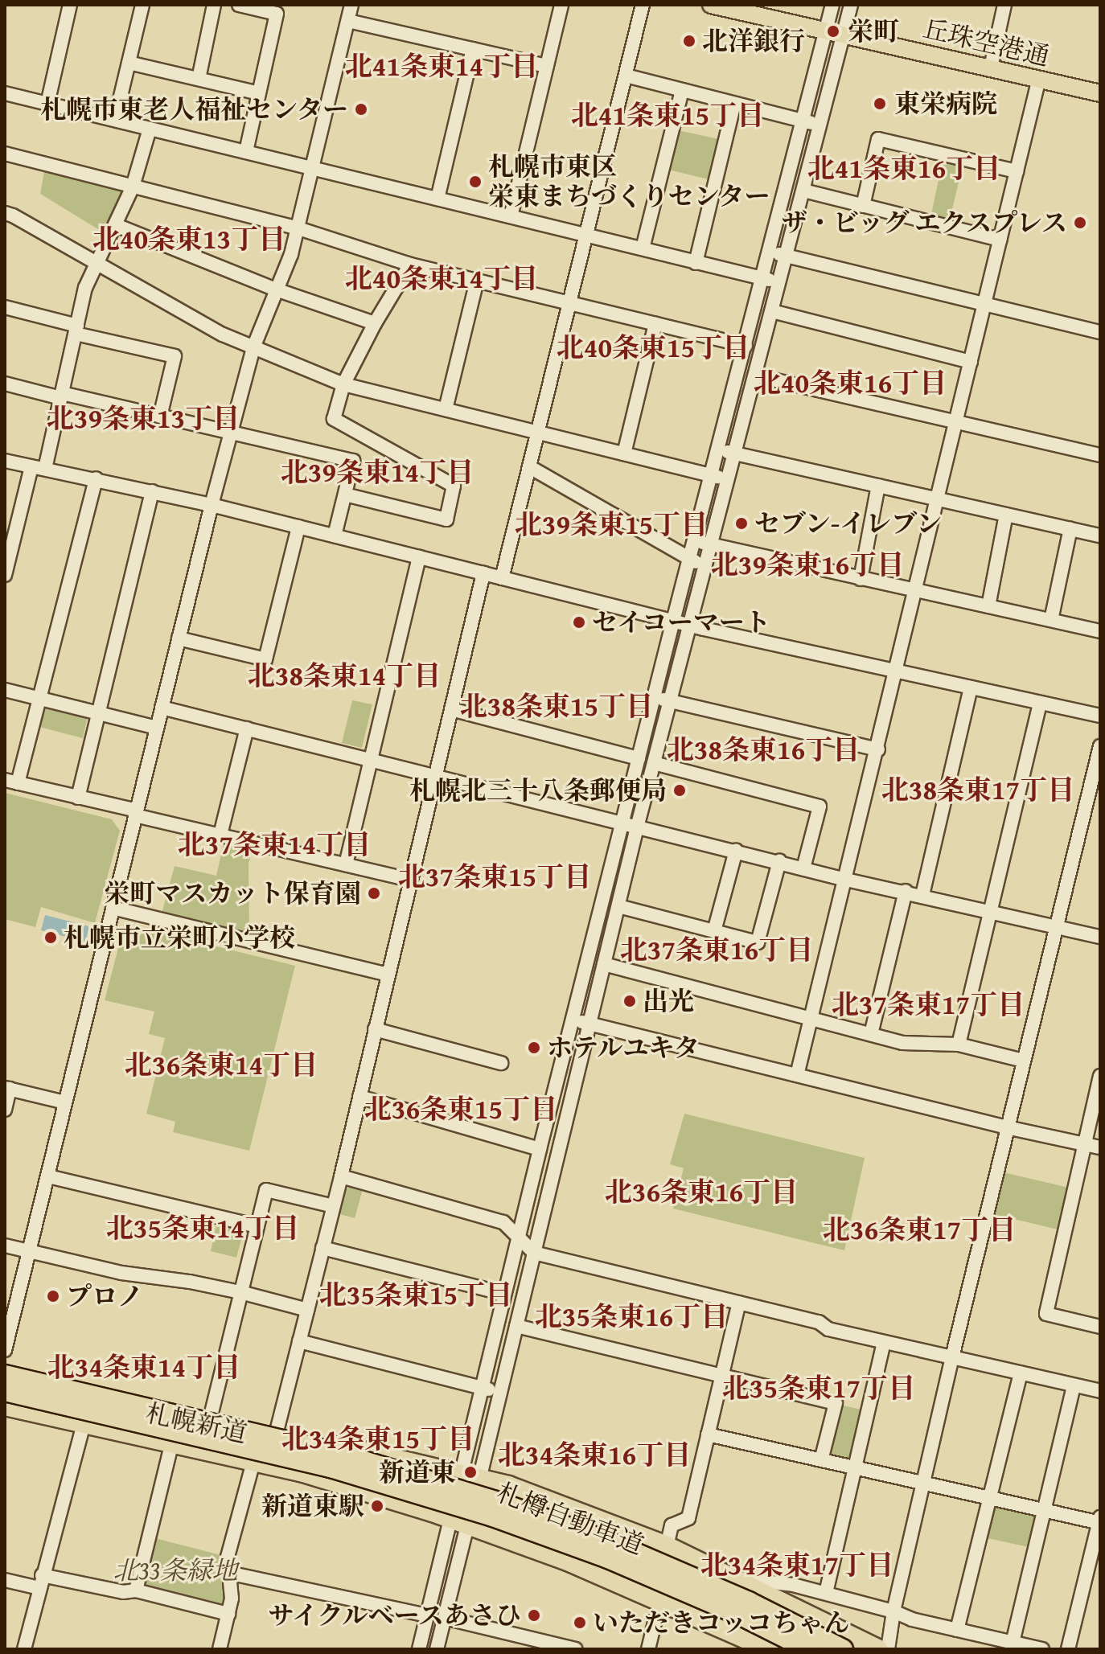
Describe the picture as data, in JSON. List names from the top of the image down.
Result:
{
  "streets": {
    "highway": ["札幌新道", "札樽自動車道"],
    "main road": ["丘珠空港通"]
  },
  "districts": [
    "北41条東14丁目",
    "北41条東15丁目",
    "北41条東16丁目",
    "北40条東13丁目",
    "北40条東14丁目",
    "北40条東15丁目",
    "北40条東16丁目",
    "北39条東13丁目",
    "北39条東14丁目",
    "北39条東15丁目",
    "北39条東16丁目",
    "北38条東14丁目",
    "北38条東15丁目",
    "北38条東16丁目",
    "北38条東17丁目",
    "北37条東14丁目",
    "北37条東15丁目",
    "北37条東16丁目",
    "北37条東17丁目",
    "北36条東14丁目",
    "北36条東15丁目",
    "北36条東16丁目",
    "北35条東14丁目",
    "北36条東17丁目",
    "北35条東15丁目",
    "北35条東16丁目",
    "北34条東14丁目",
    "北35条東17丁目",
    "北34条東15丁目",
    "北34条東16丁目",
    "北34条東17丁目"
  ],
  "parks": ["北33条緑地"],
  "places": [
    "栄町",
    "北洋銀行",
    "東栄病院",
    "札幌市東老人福祉センター",
    "札幌市東区 栄東まちづくりセンター",
    "ザ・ビッグ エクスプレス",
    "セブン-イレブン",
    "セイコーマート",
    "札幌北三十八条郵便局",
    "栄町マスカット保育園",
    "札幌市立栄町小学校",
    "出光",
    "ホテルユキタ",
    "プロノ",
    "新道東",
    "新道東駅",
    "サイクルベースあさひ",
    "いただきコッコちゃん"
  ]
}
